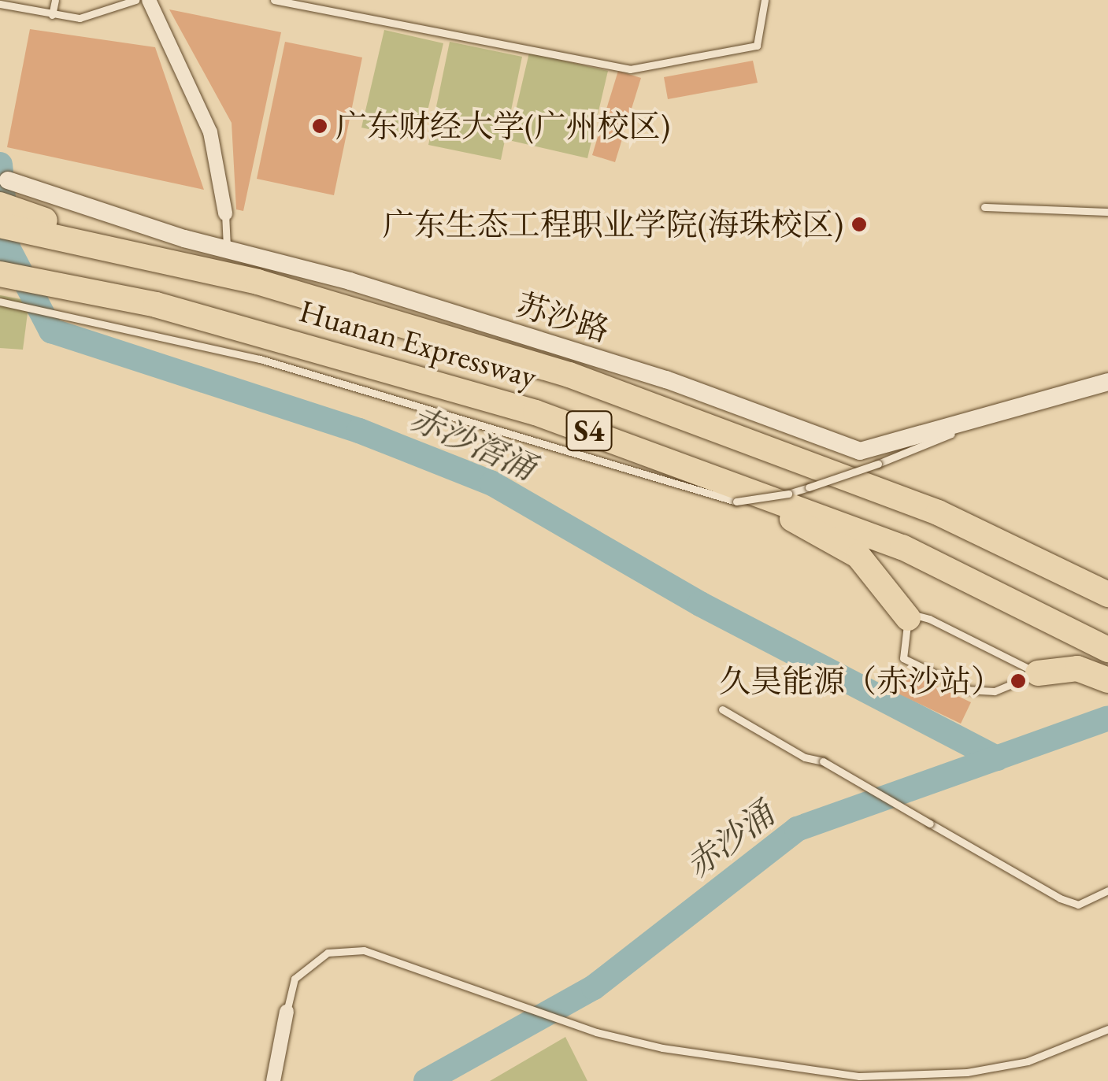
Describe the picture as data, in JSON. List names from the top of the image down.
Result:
{
  "streets": {
    "highway": ["Huanan Expressway", "S4"],
    "street": ["苏沙路"]
  },
  "water": ["赤沙滘涌", "赤沙涌"],
  "places": ["广东财经大学(广州校区)", "广东生态工程职业学院(海珠校区)", "久昊能源（赤沙站）"]
}
